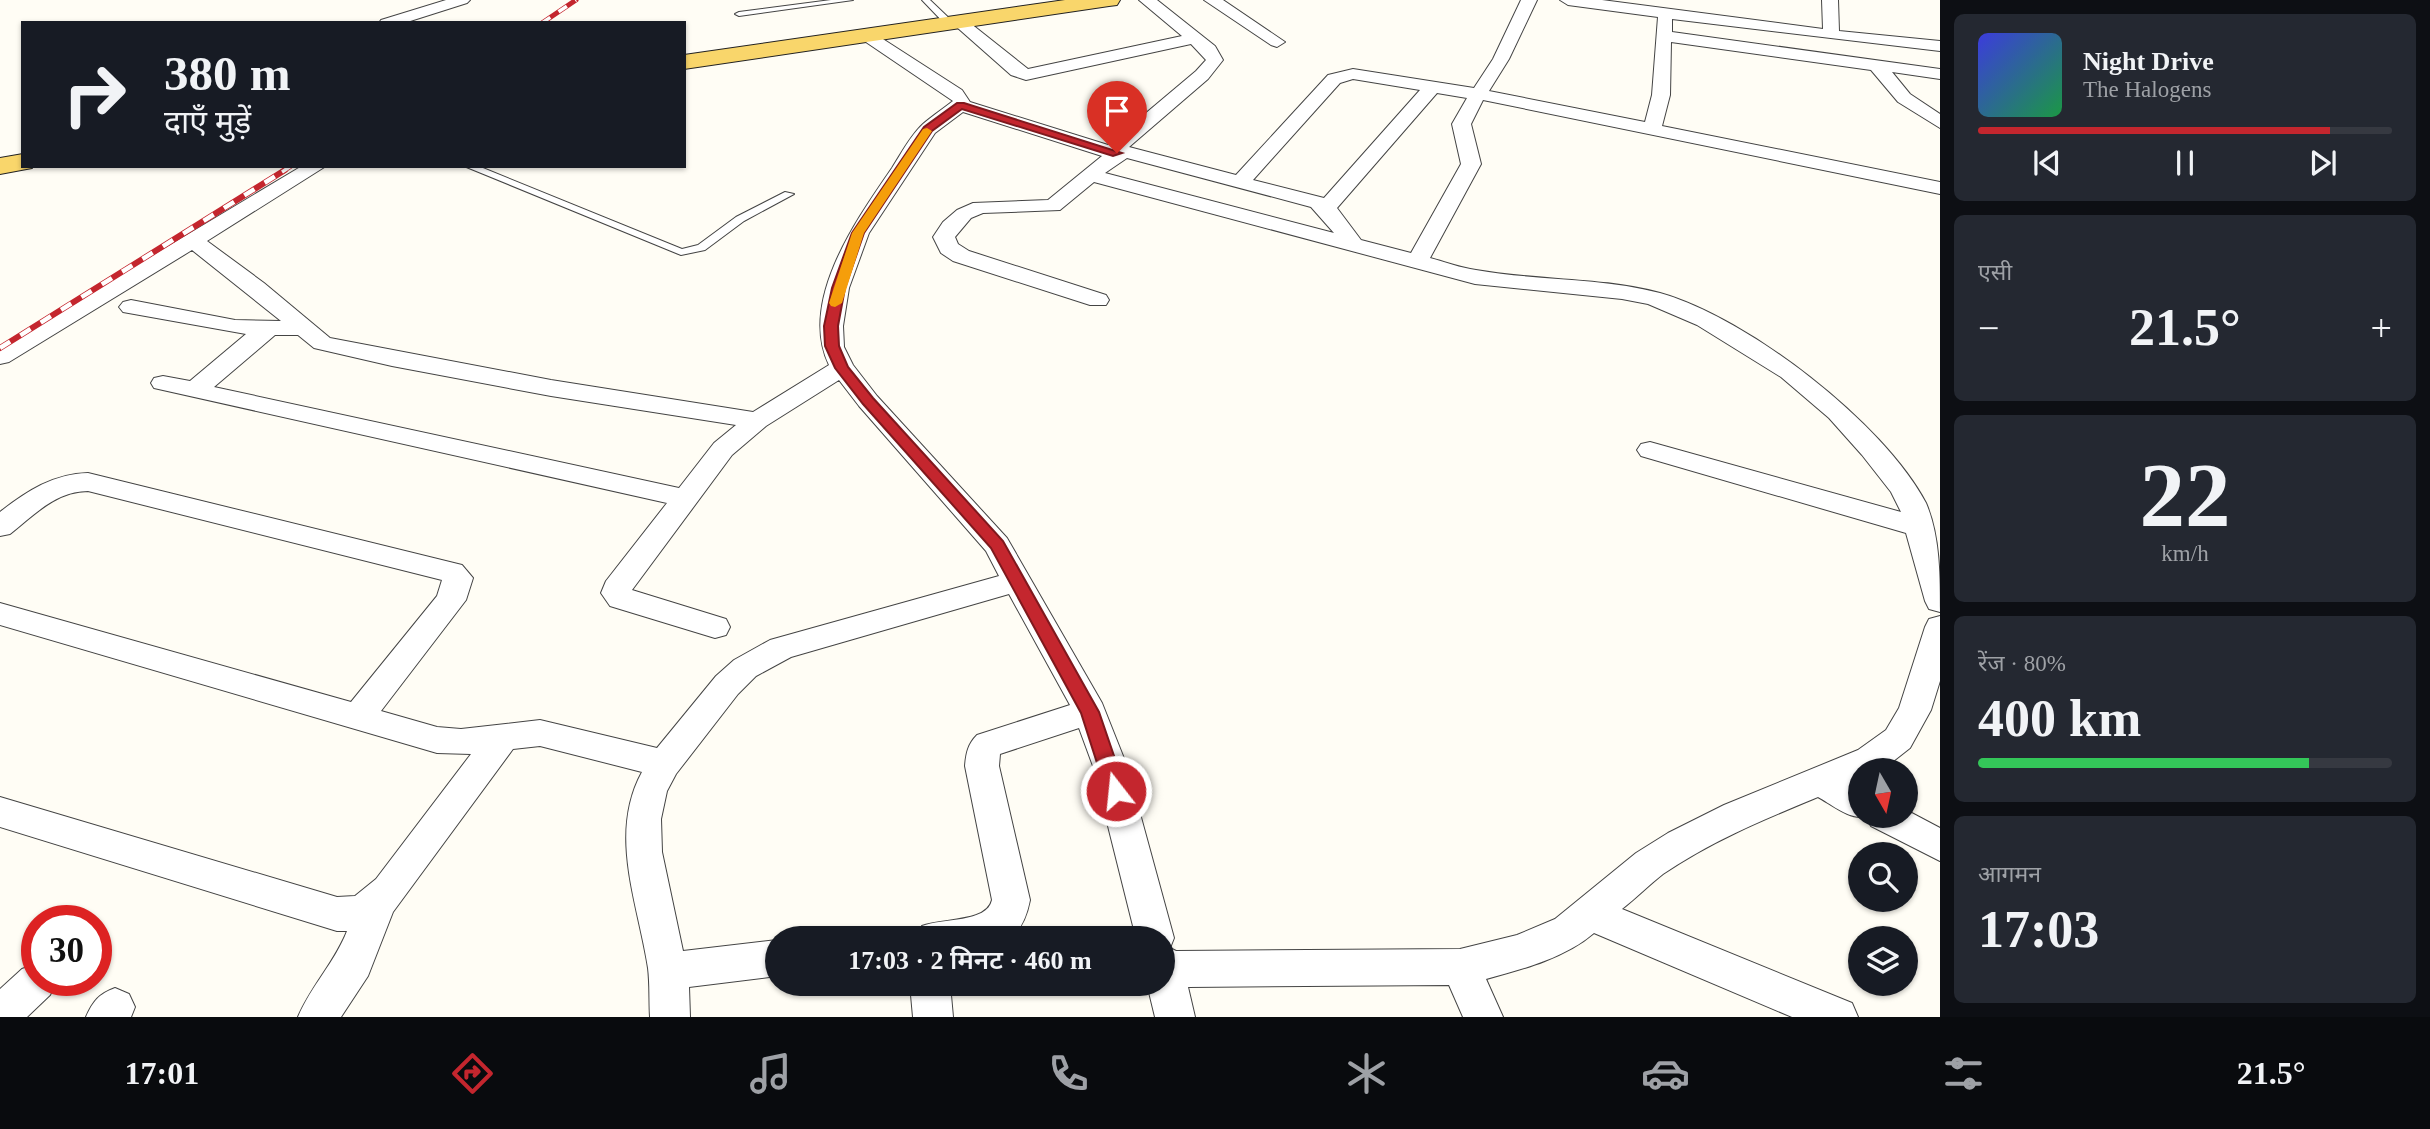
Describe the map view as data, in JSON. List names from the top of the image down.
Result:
{
  "north": "bottom",
  "page": {
    "turn": ["380 m", "दाएँ मुड़ें"],
    "song": ["Night Drive", "The Halogens"],
    "tile": [
      "एसी",
      ["22", "km/h"],
      ["रेंज · 80%", "400 km"],
      ["आगमन", "17:03"]
    ],
    "heat": ["−", "21.5°", "+"],
    "limit": "30",
    "trip": "17:03 · 2 मिनट · 460 m",
    "tabs": ["17:01", "21.5°"]
  }
}
